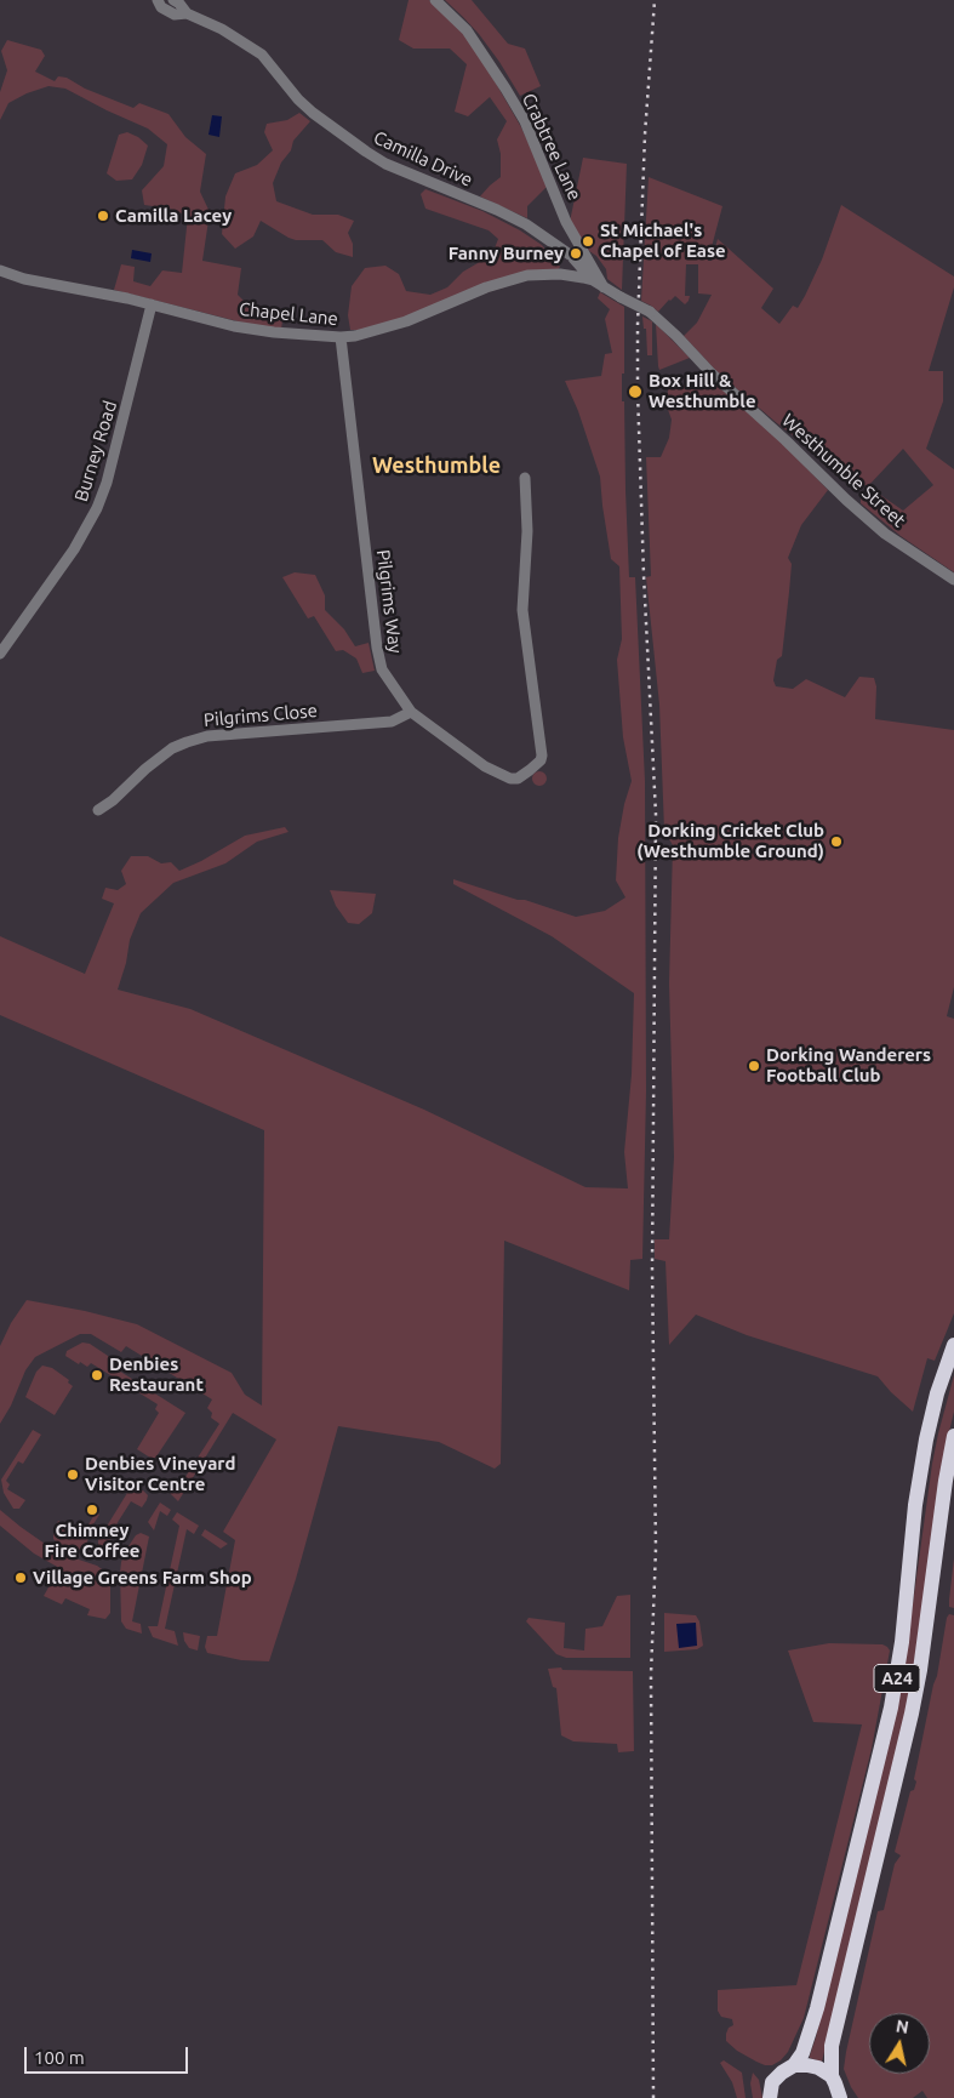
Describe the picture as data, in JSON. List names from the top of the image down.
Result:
{
  "streets": {
    "highway": ["A24"],
    "street": [
      "Crabtree Lane",
      "Camilla Drive",
      "Chapel Lane",
      "Burney Road",
      "Westhumble Street",
      "Pilgrims Way",
      "Pilgrims Close"
    ]
  },
  "crossings": [
    ["Crabtree Lane", "Chapel Lane"],
    ["Crabtree Lane", "Westhumble Street"],
    ["Camilla Drive", "Chapel Lane"],
    ["Chapel Lane", "Burney Road"],
    ["Chapel Lane", "Westhumble Street"],
    ["Chapel Lane", "Pilgrims Way"],
    ["Pilgrims Way", "Pilgrims Close"]
  ],
  "districts": ["Westhumble"],
  "places": [
    "Camilla Lacey",
    "St Michael's Chapel of Ease",
    "Fanny Burney",
    "Box Hill & Westhumble",
    "Dorking Cricket Club (Westhumble Ground)",
    "Dorking Wanderers Football Club",
    "Denbies Restaurant",
    "Denbies Vineyard Visitor Centre",
    "Chimney Fire Coffee",
    "Village Greens Farm Shop"
  ],
  "scale_bar": "100 m",
  "north": "top"
}
